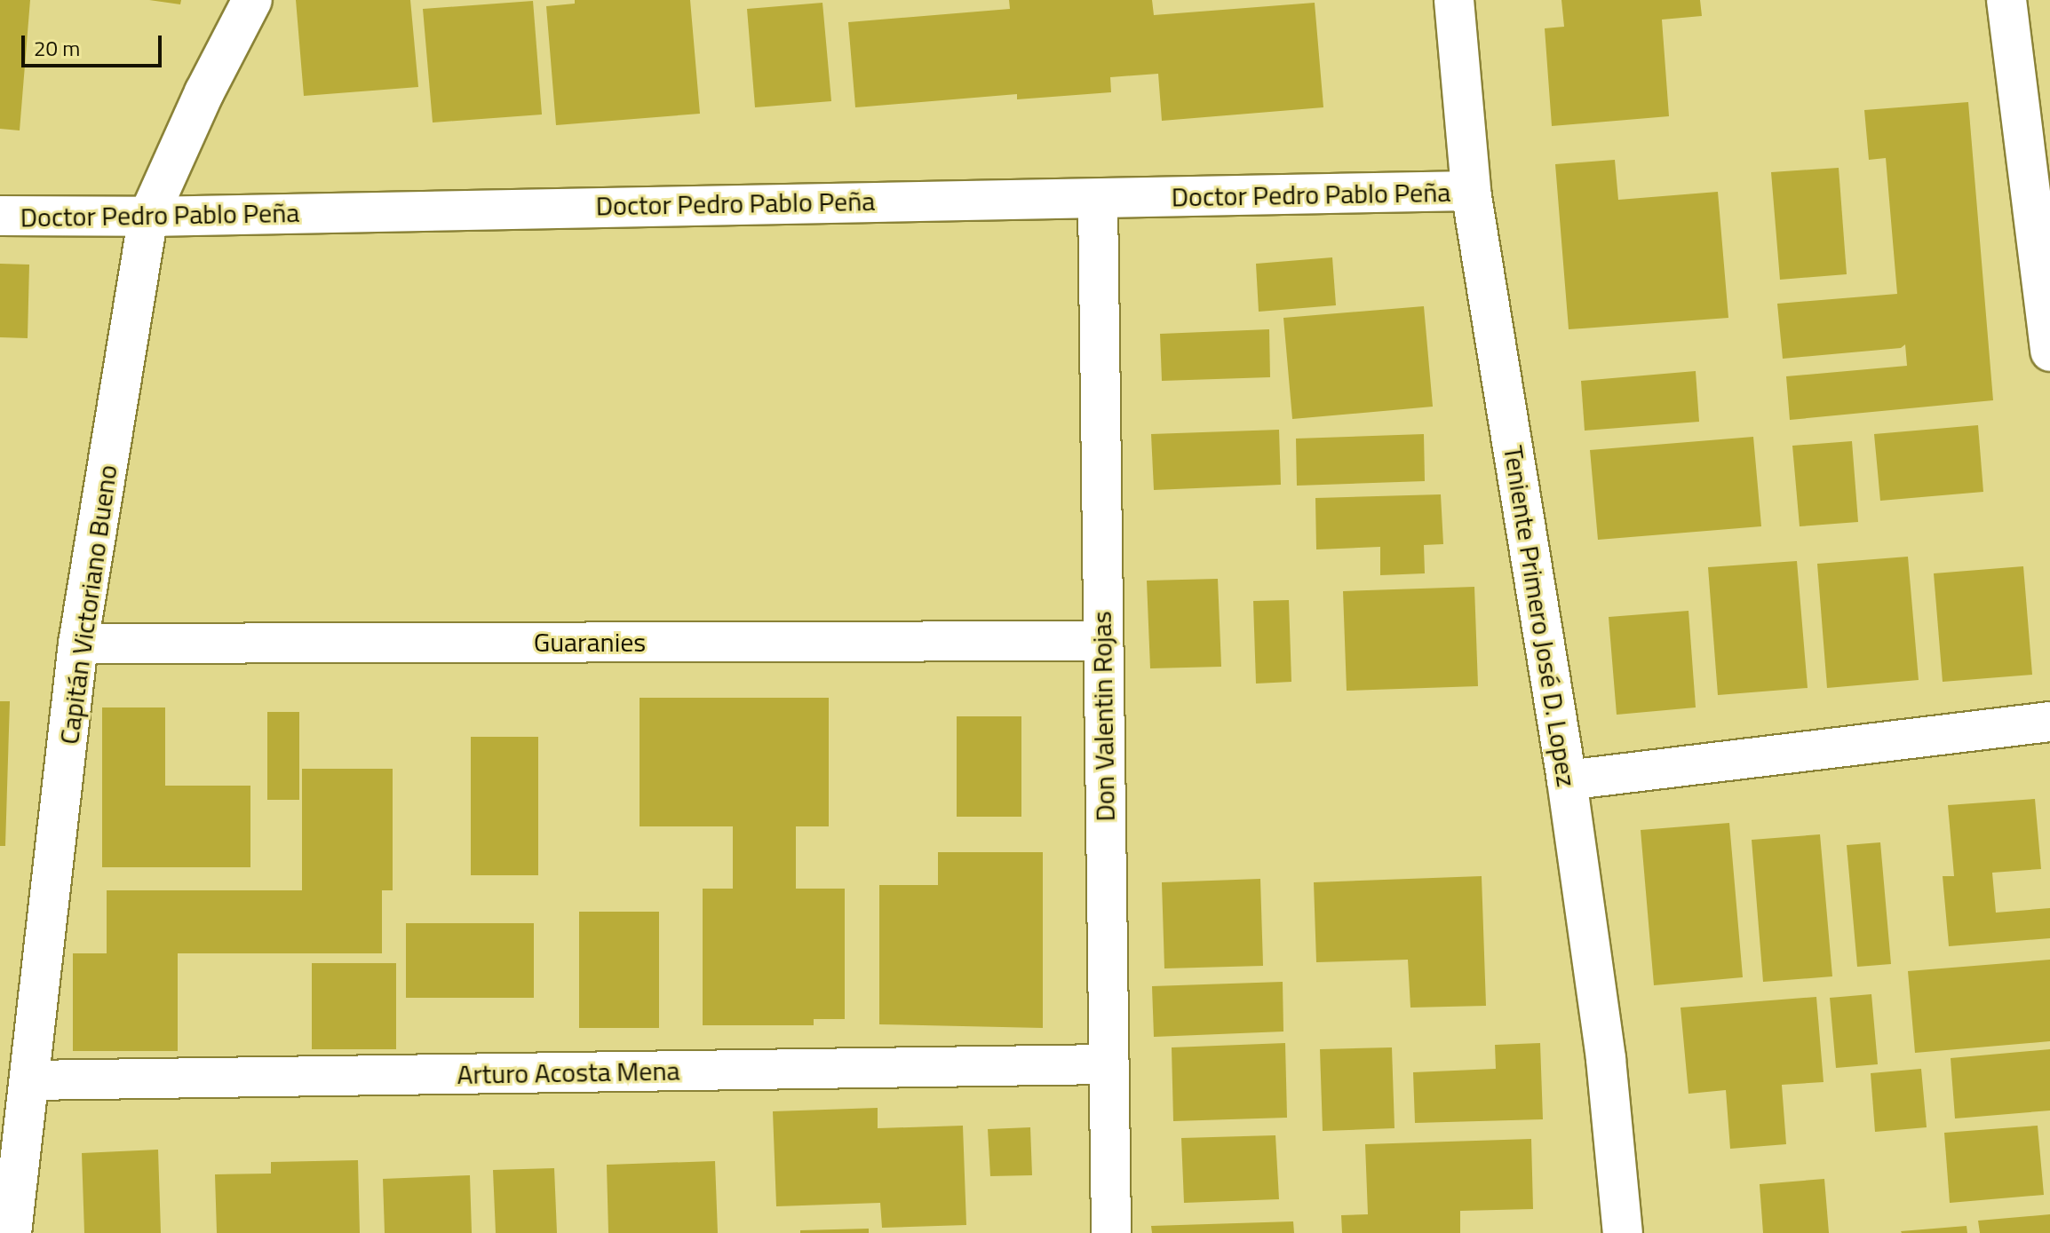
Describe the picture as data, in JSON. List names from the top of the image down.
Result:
{
  "streets": {
    "street": [
      "Doctor Pedro Pablo Peña",
      "Capitán Victoriano Bueno",
      "Teniente Primero José D. Lopez",
      "Guaranies",
      "Don Valentin Rojas",
      "Arturo Acosta Mena"
    ]
  },
  "crossings": [
    ["Doctor Pedro Pablo Peña", "Capitán Victoriano Bueno"],
    ["Doctor Pedro Pablo Peña", "Teniente Primero José D. Lopez"],
    ["Doctor Pedro Pablo Peña", "Don Valentin Rojas"],
    ["Capitán Victoriano Bueno", "Guaranies"],
    ["Capitán Victoriano Bueno", "Arturo Acosta Mena"],
    ["Guaranies", "Don Valentin Rojas"],
    ["Don Valentin Rojas", "Arturo Acosta Mena"]
  ],
  "scale_bar": "20 m"
}
